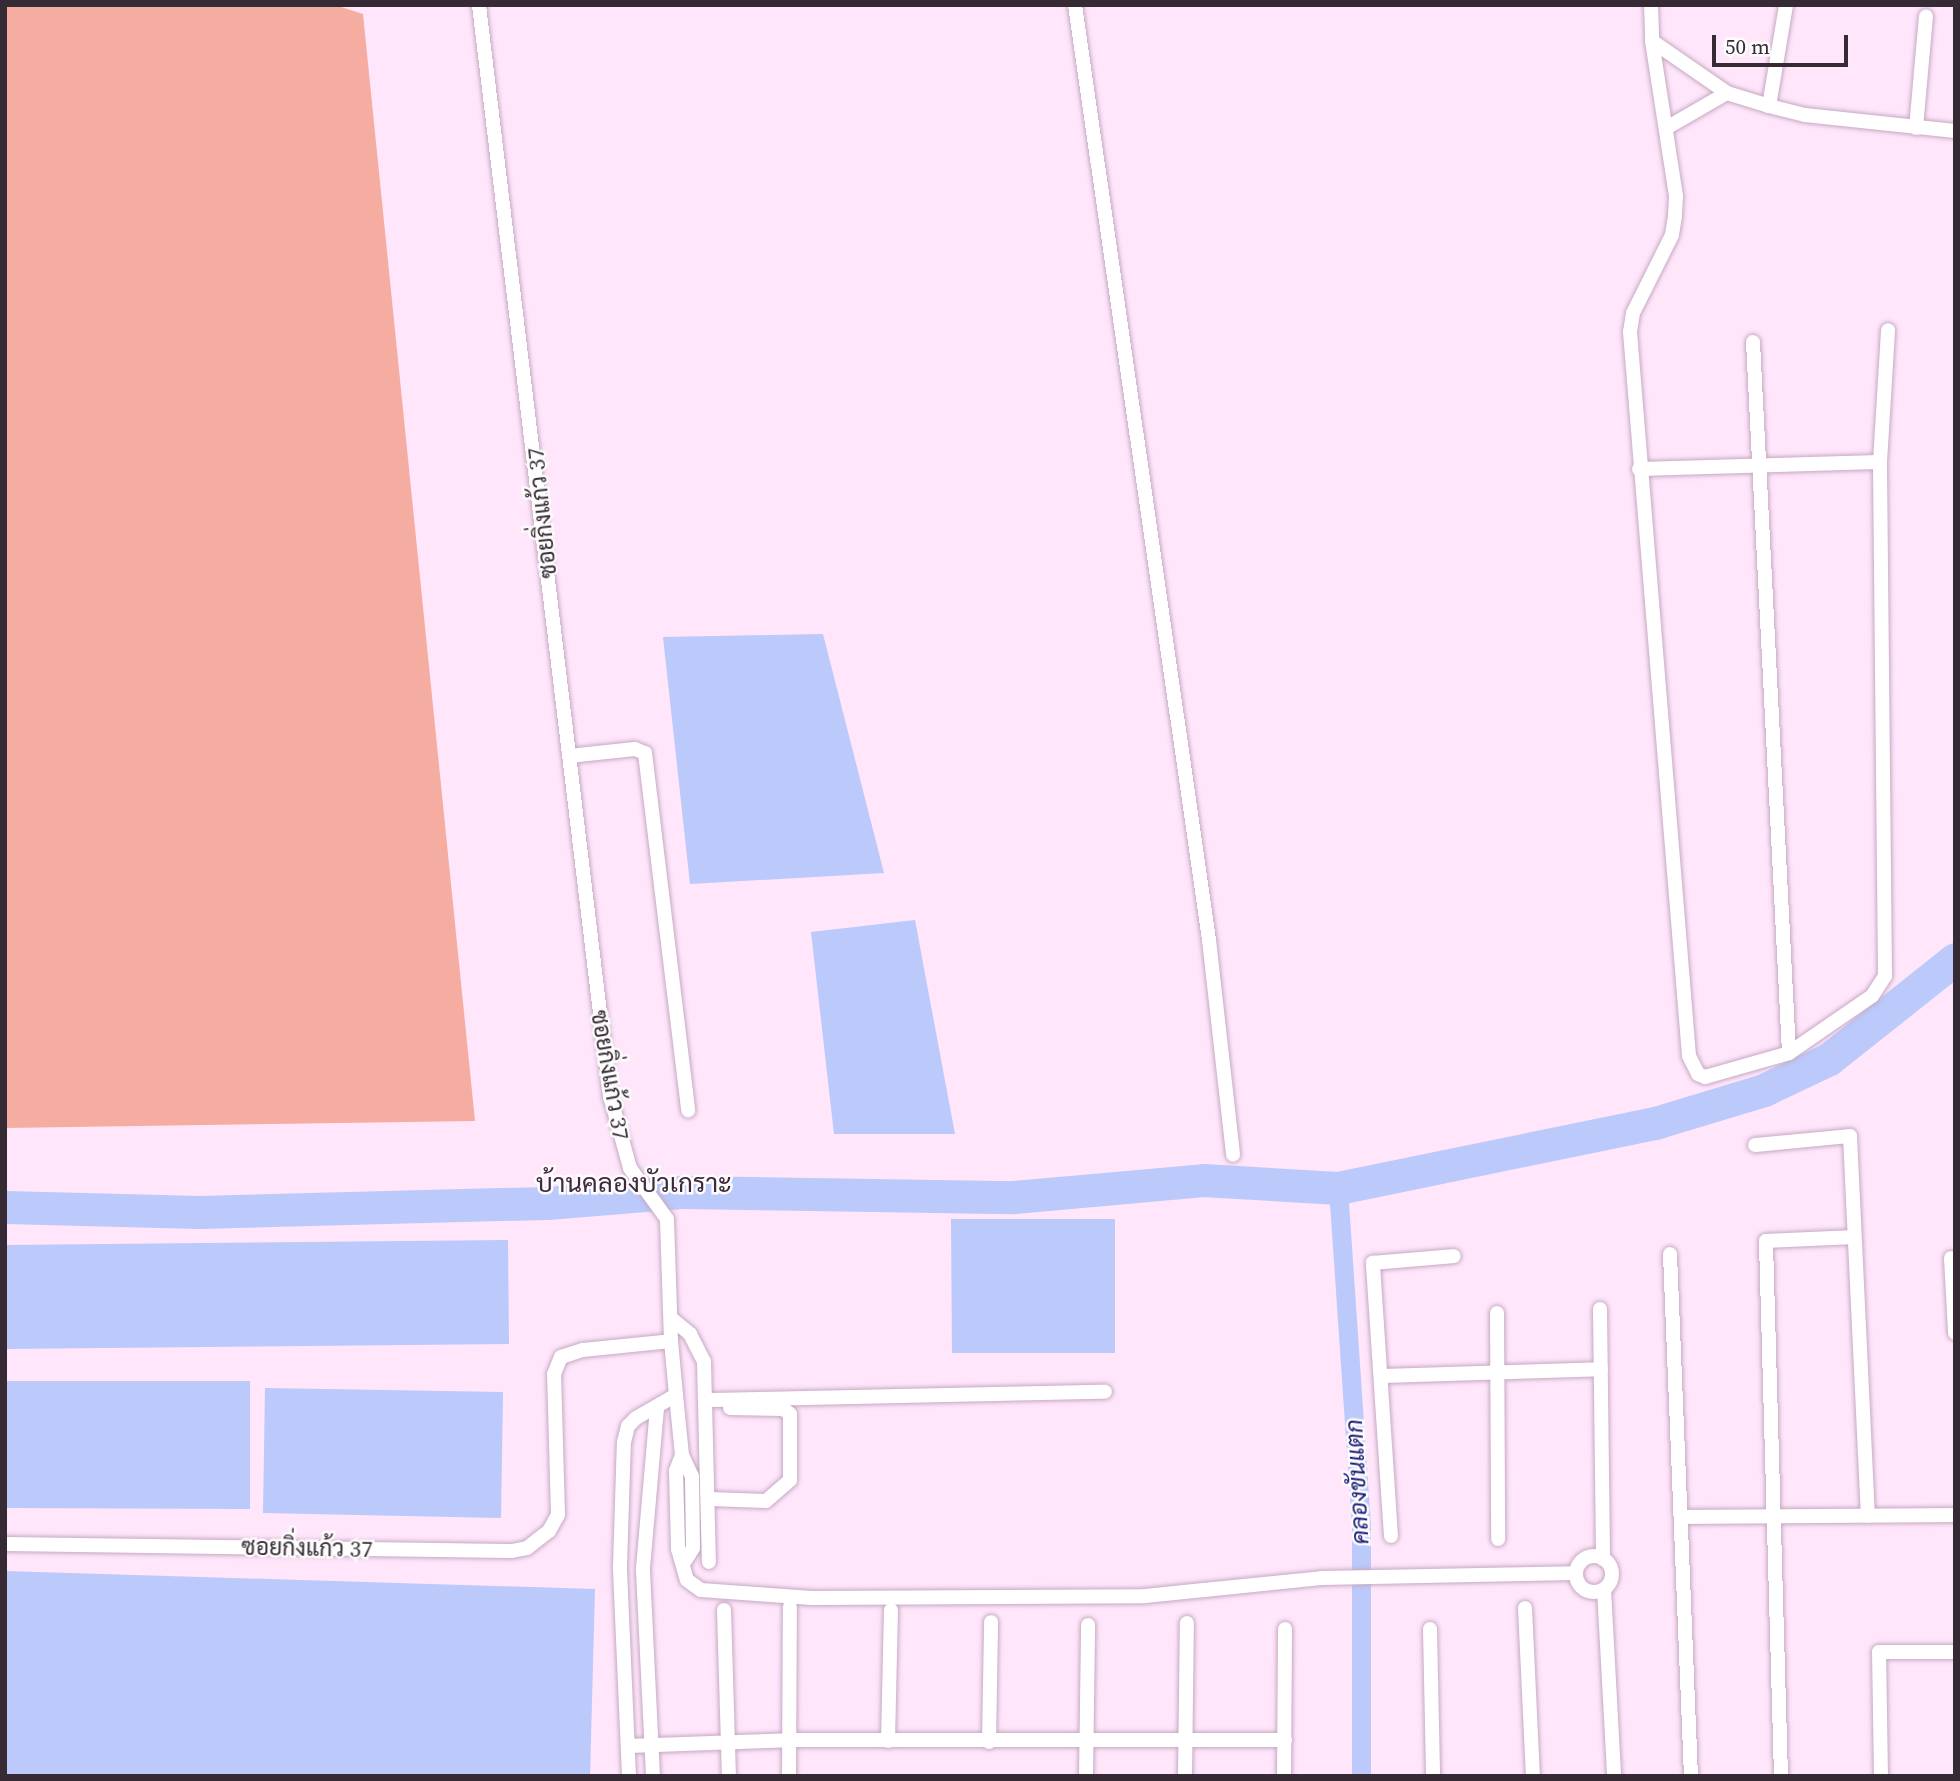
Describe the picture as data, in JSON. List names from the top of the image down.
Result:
{
  "streets": {
    "street": ["ซอยกิ่งแก้ว 37"]
  },
  "districts": ["บ้านคลองบัวเกราะ"],
  "water": ["คลองขันแตก"],
  "scale_bar": "50 m"
}
